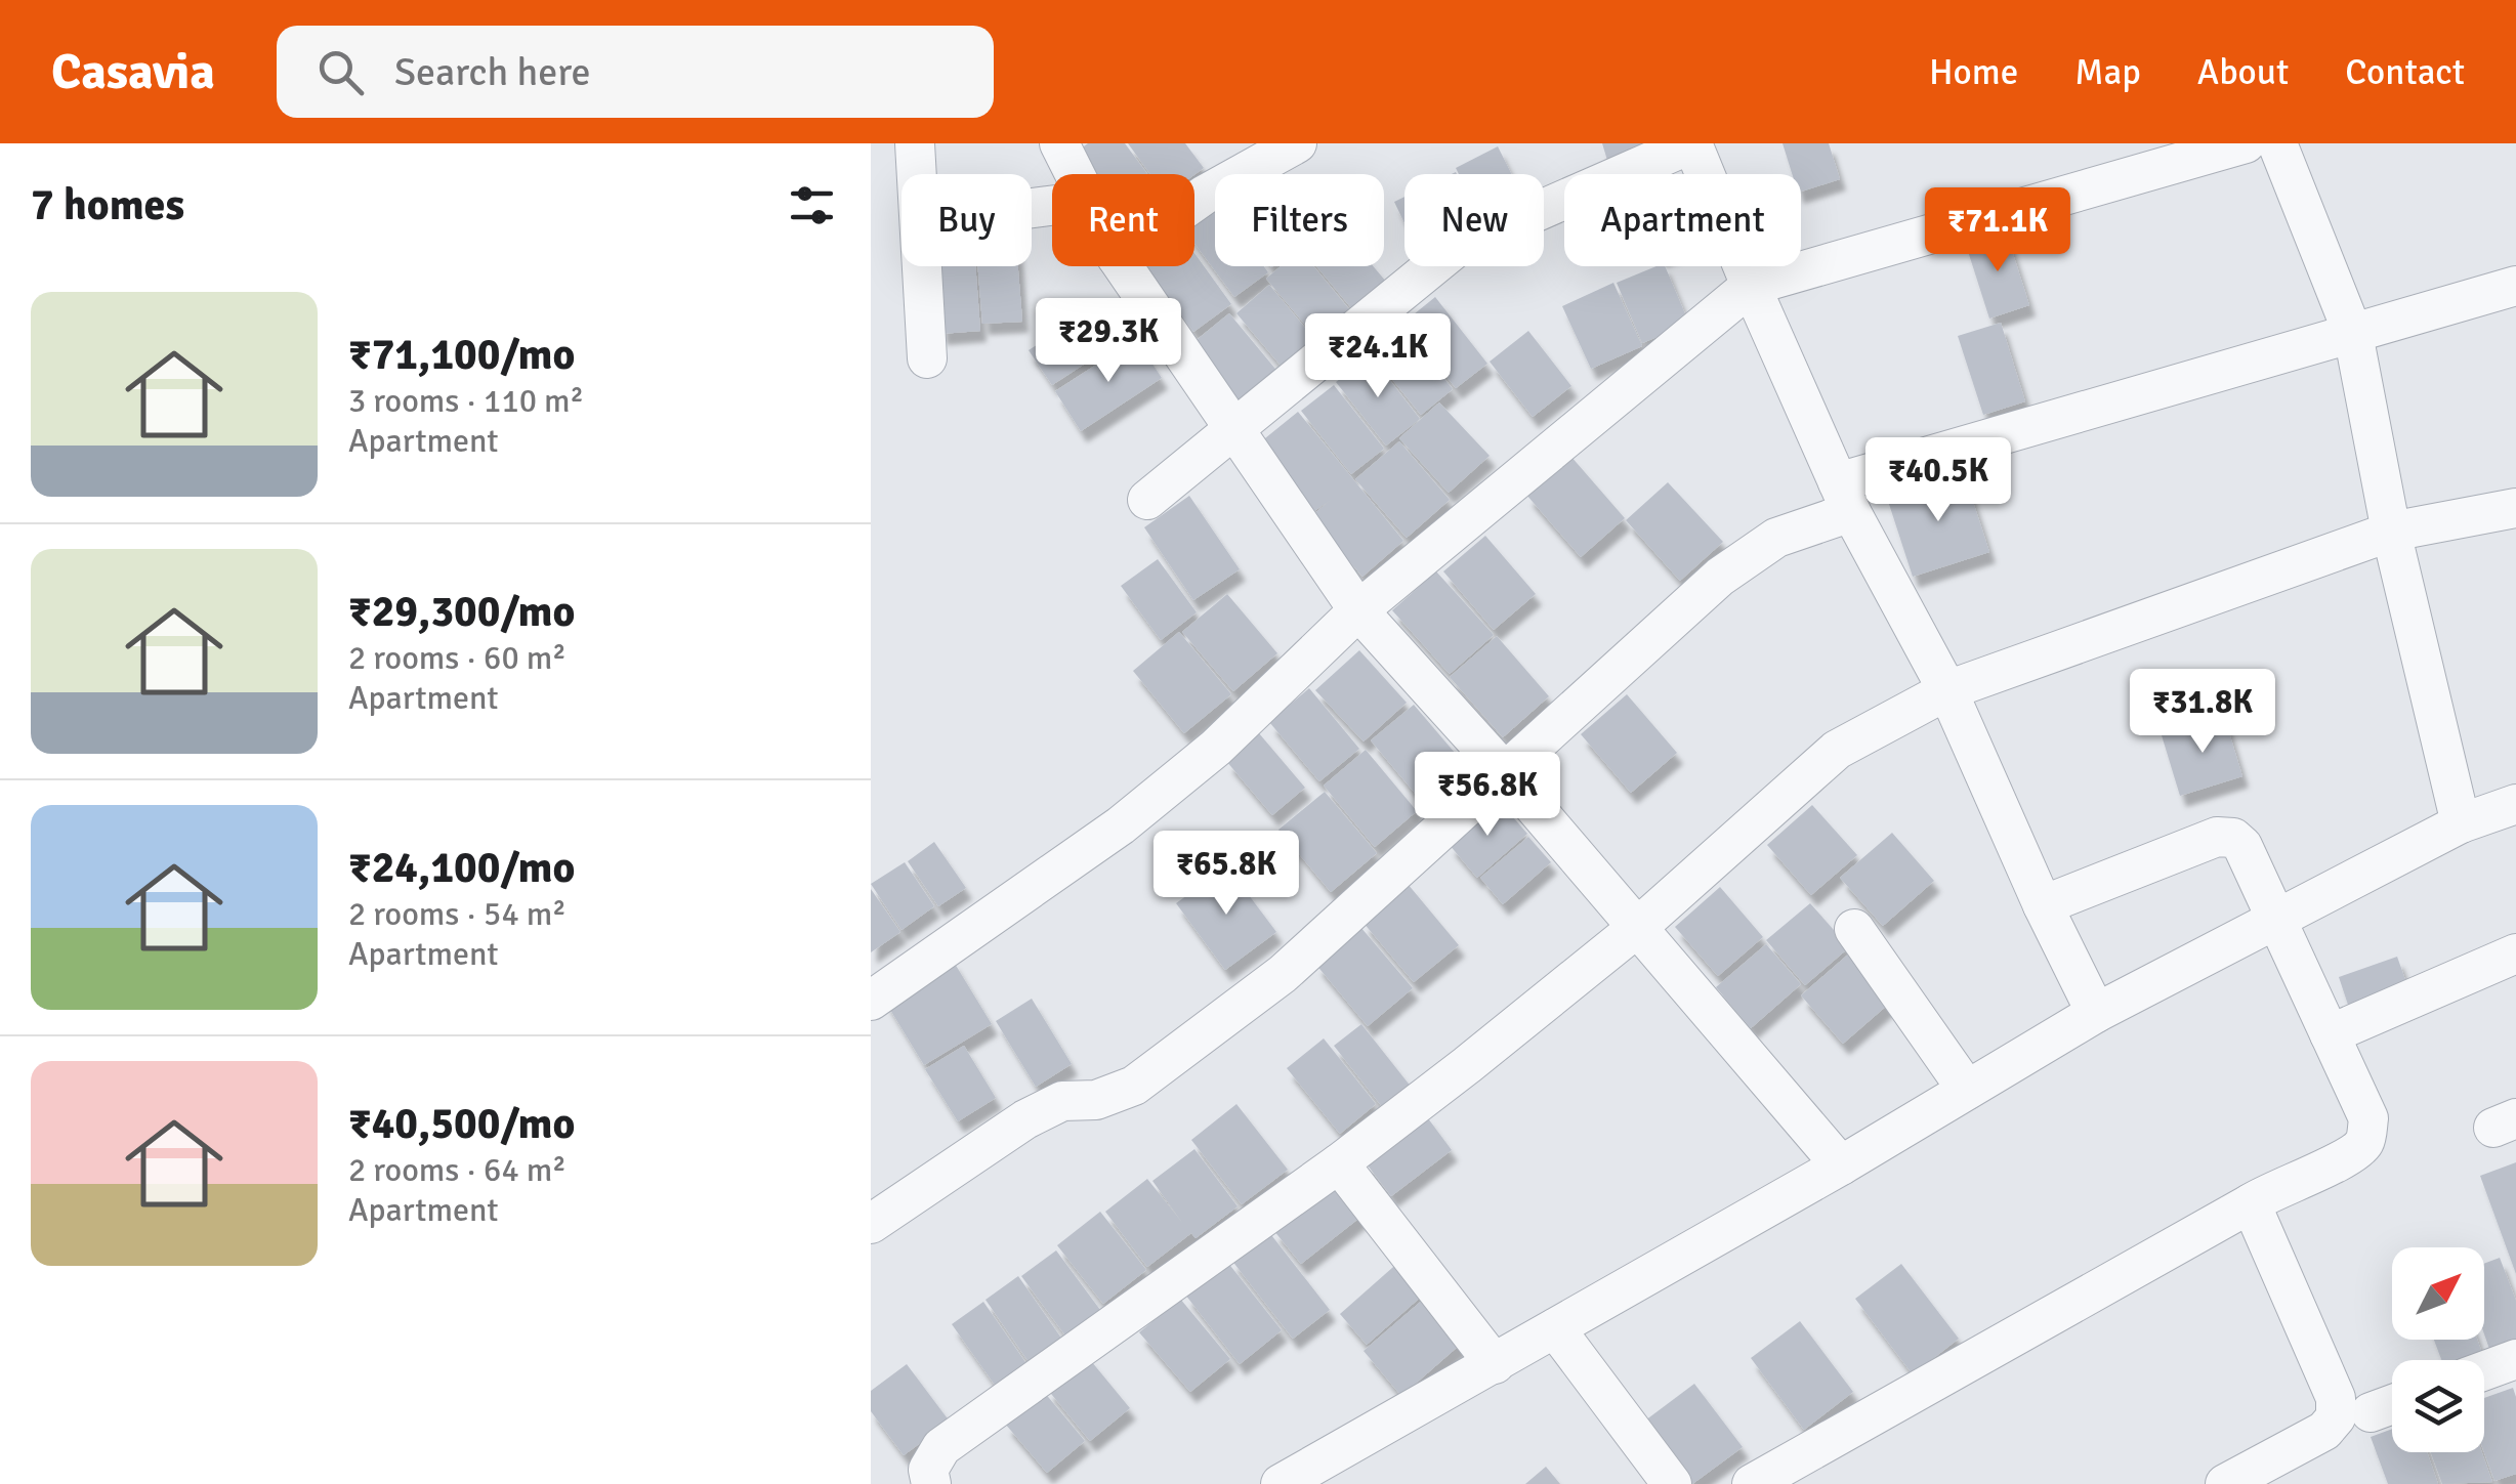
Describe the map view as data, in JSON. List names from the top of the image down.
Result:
{
  "north": "top right",
  "page": {
    "header": "Casavia",
    "search": "Search here",
    "nav": [
      "Home",
      "Map",
      "About",
      "Contact"
    ],
    "heading": "7 homes",
    "chip": [
      "Buy",
      "Rent",
      "Filters",
      "New",
      "Apartment"
    ],
    "price": [
      "₹71.1K",
      "₹29.3K",
      "₹24.1K",
      "₹40.5K",
      "₹31.8K",
      "₹56.8K",
      "₹65.8K"
    ],
    "list": [
      {
        "name": "₹71,100/mo",
        "note": "3 rooms · 110 m² · Apartment"
      },
      {
        "name": "₹29,300/mo",
        "note": "2 rooms · 60 m² · Apartment"
      },
      {
        "name": "₹24,100/mo",
        "note": "2 rooms · 54 m² · Apartment"
      },
      {
        "name": "₹40,500/mo",
        "note": "2 rooms · 64 m² · Apartment"
      }
    ]
  }
}
